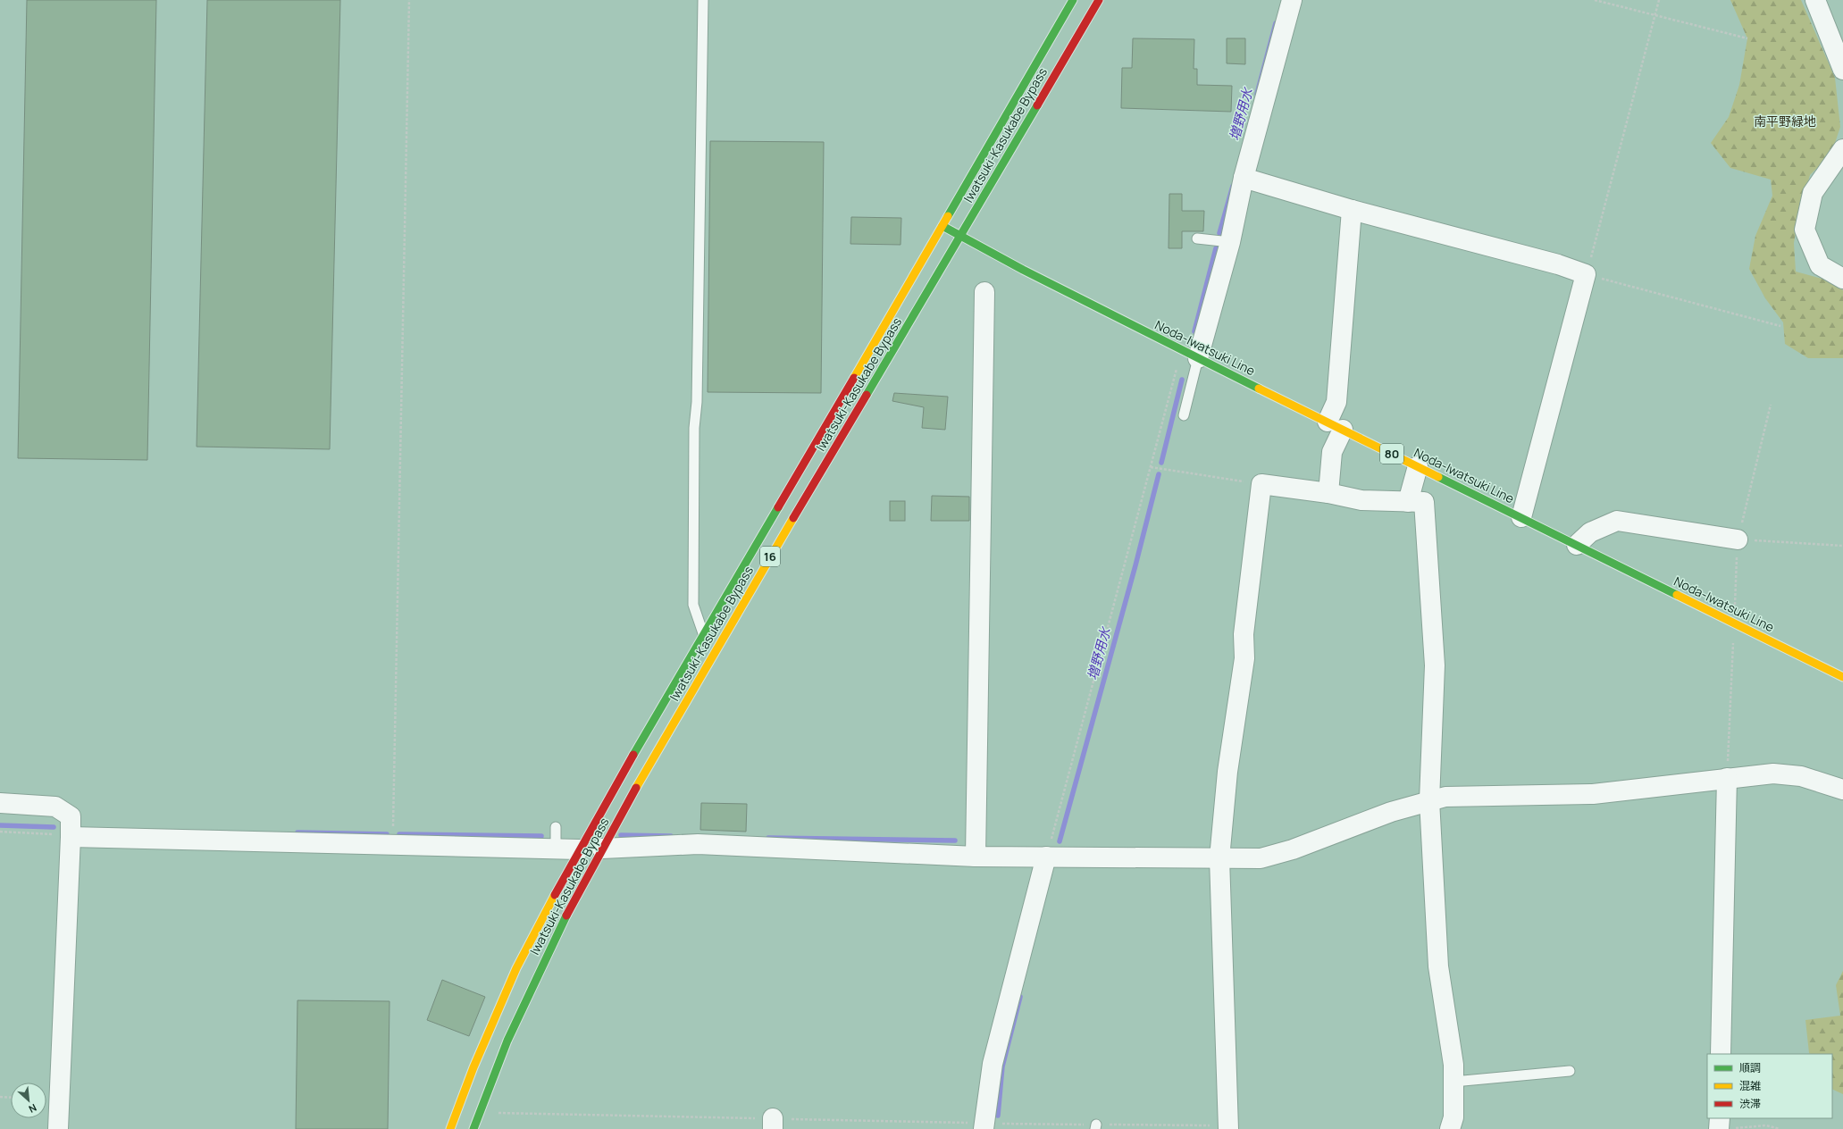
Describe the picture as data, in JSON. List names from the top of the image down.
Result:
{
  "streets": {
    "main road": [
      "Iwatsuki-Kasukabe Bypass",
      "Noda-Iwatsuki Line",
      "80",
      "16"
    ]
  },
  "crossings": [
    ["Iwatsuki-Kasukabe Bypass", "Noda-Iwatsuki Line"]
  ],
  "water": ["増野用水"],
  "parks": ["南平野緑地"],
  "legend": ["順調", "混雑", "渋滞"],
  "north": "bottom right"
}
